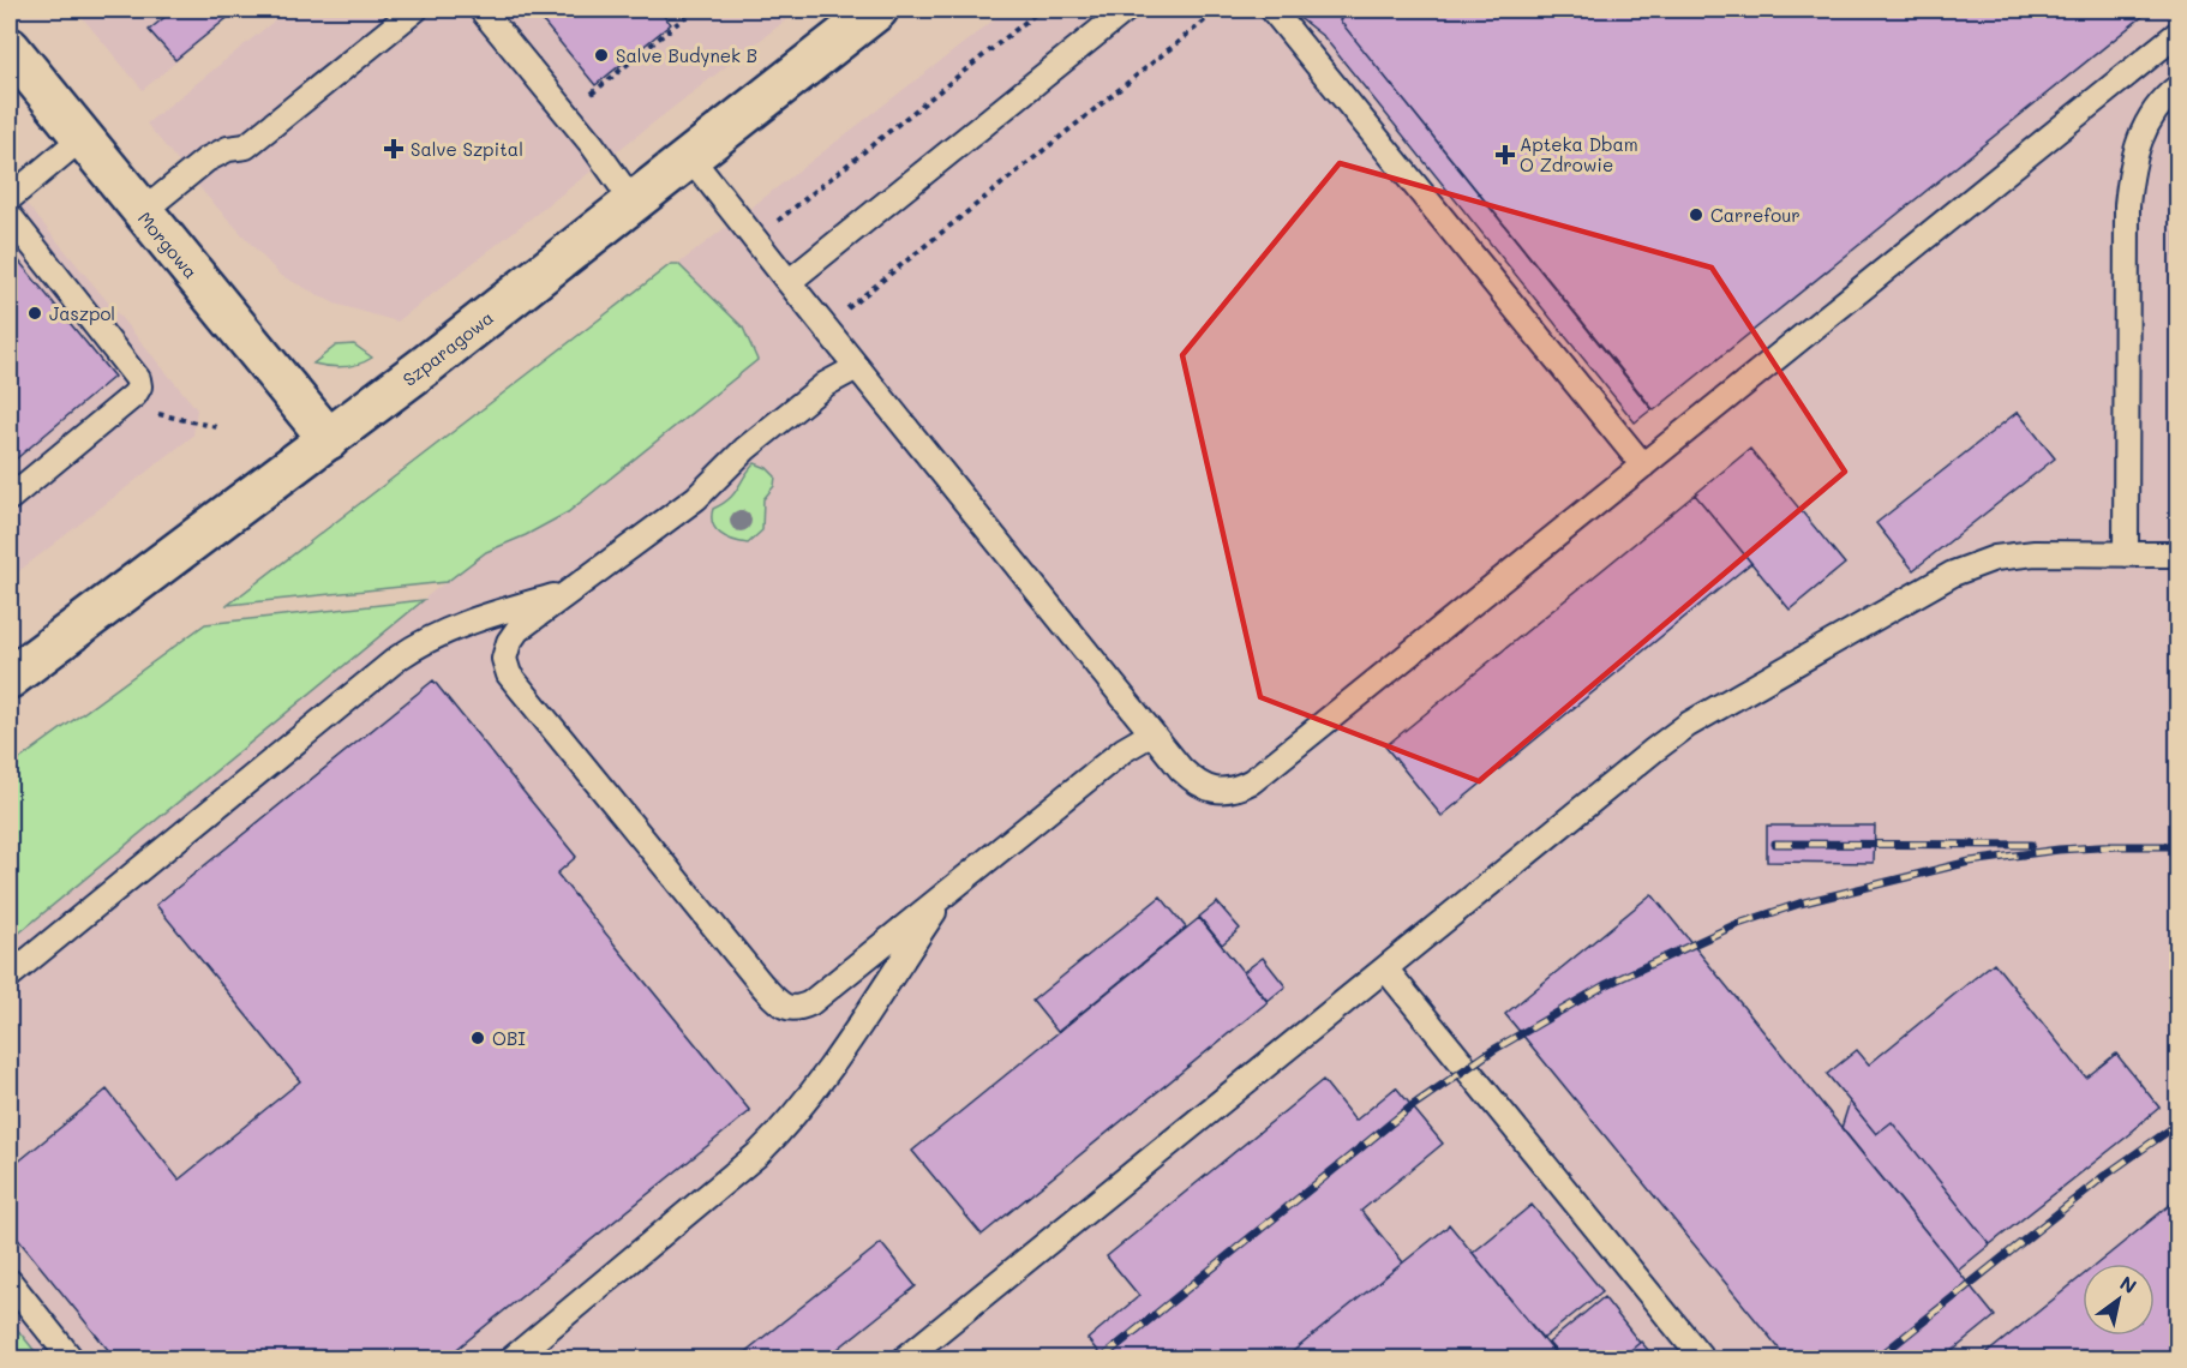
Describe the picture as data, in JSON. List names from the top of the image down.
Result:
{
  "streets": {
    "street": ["Morgowa", "Szparagowa"]
  },
  "crossings": [
    ["Morgowa", "Szparagowa"]
  ],
  "places": {
    "other": [
      "Salve Budynek B",
      "Carrefour",
      "Jaszpol",
      "OBI"
    ],
    "health": ["Salve Szpital", "Apteka Dbam O Zdrowie"]
  },
  "north": "top right"
}
